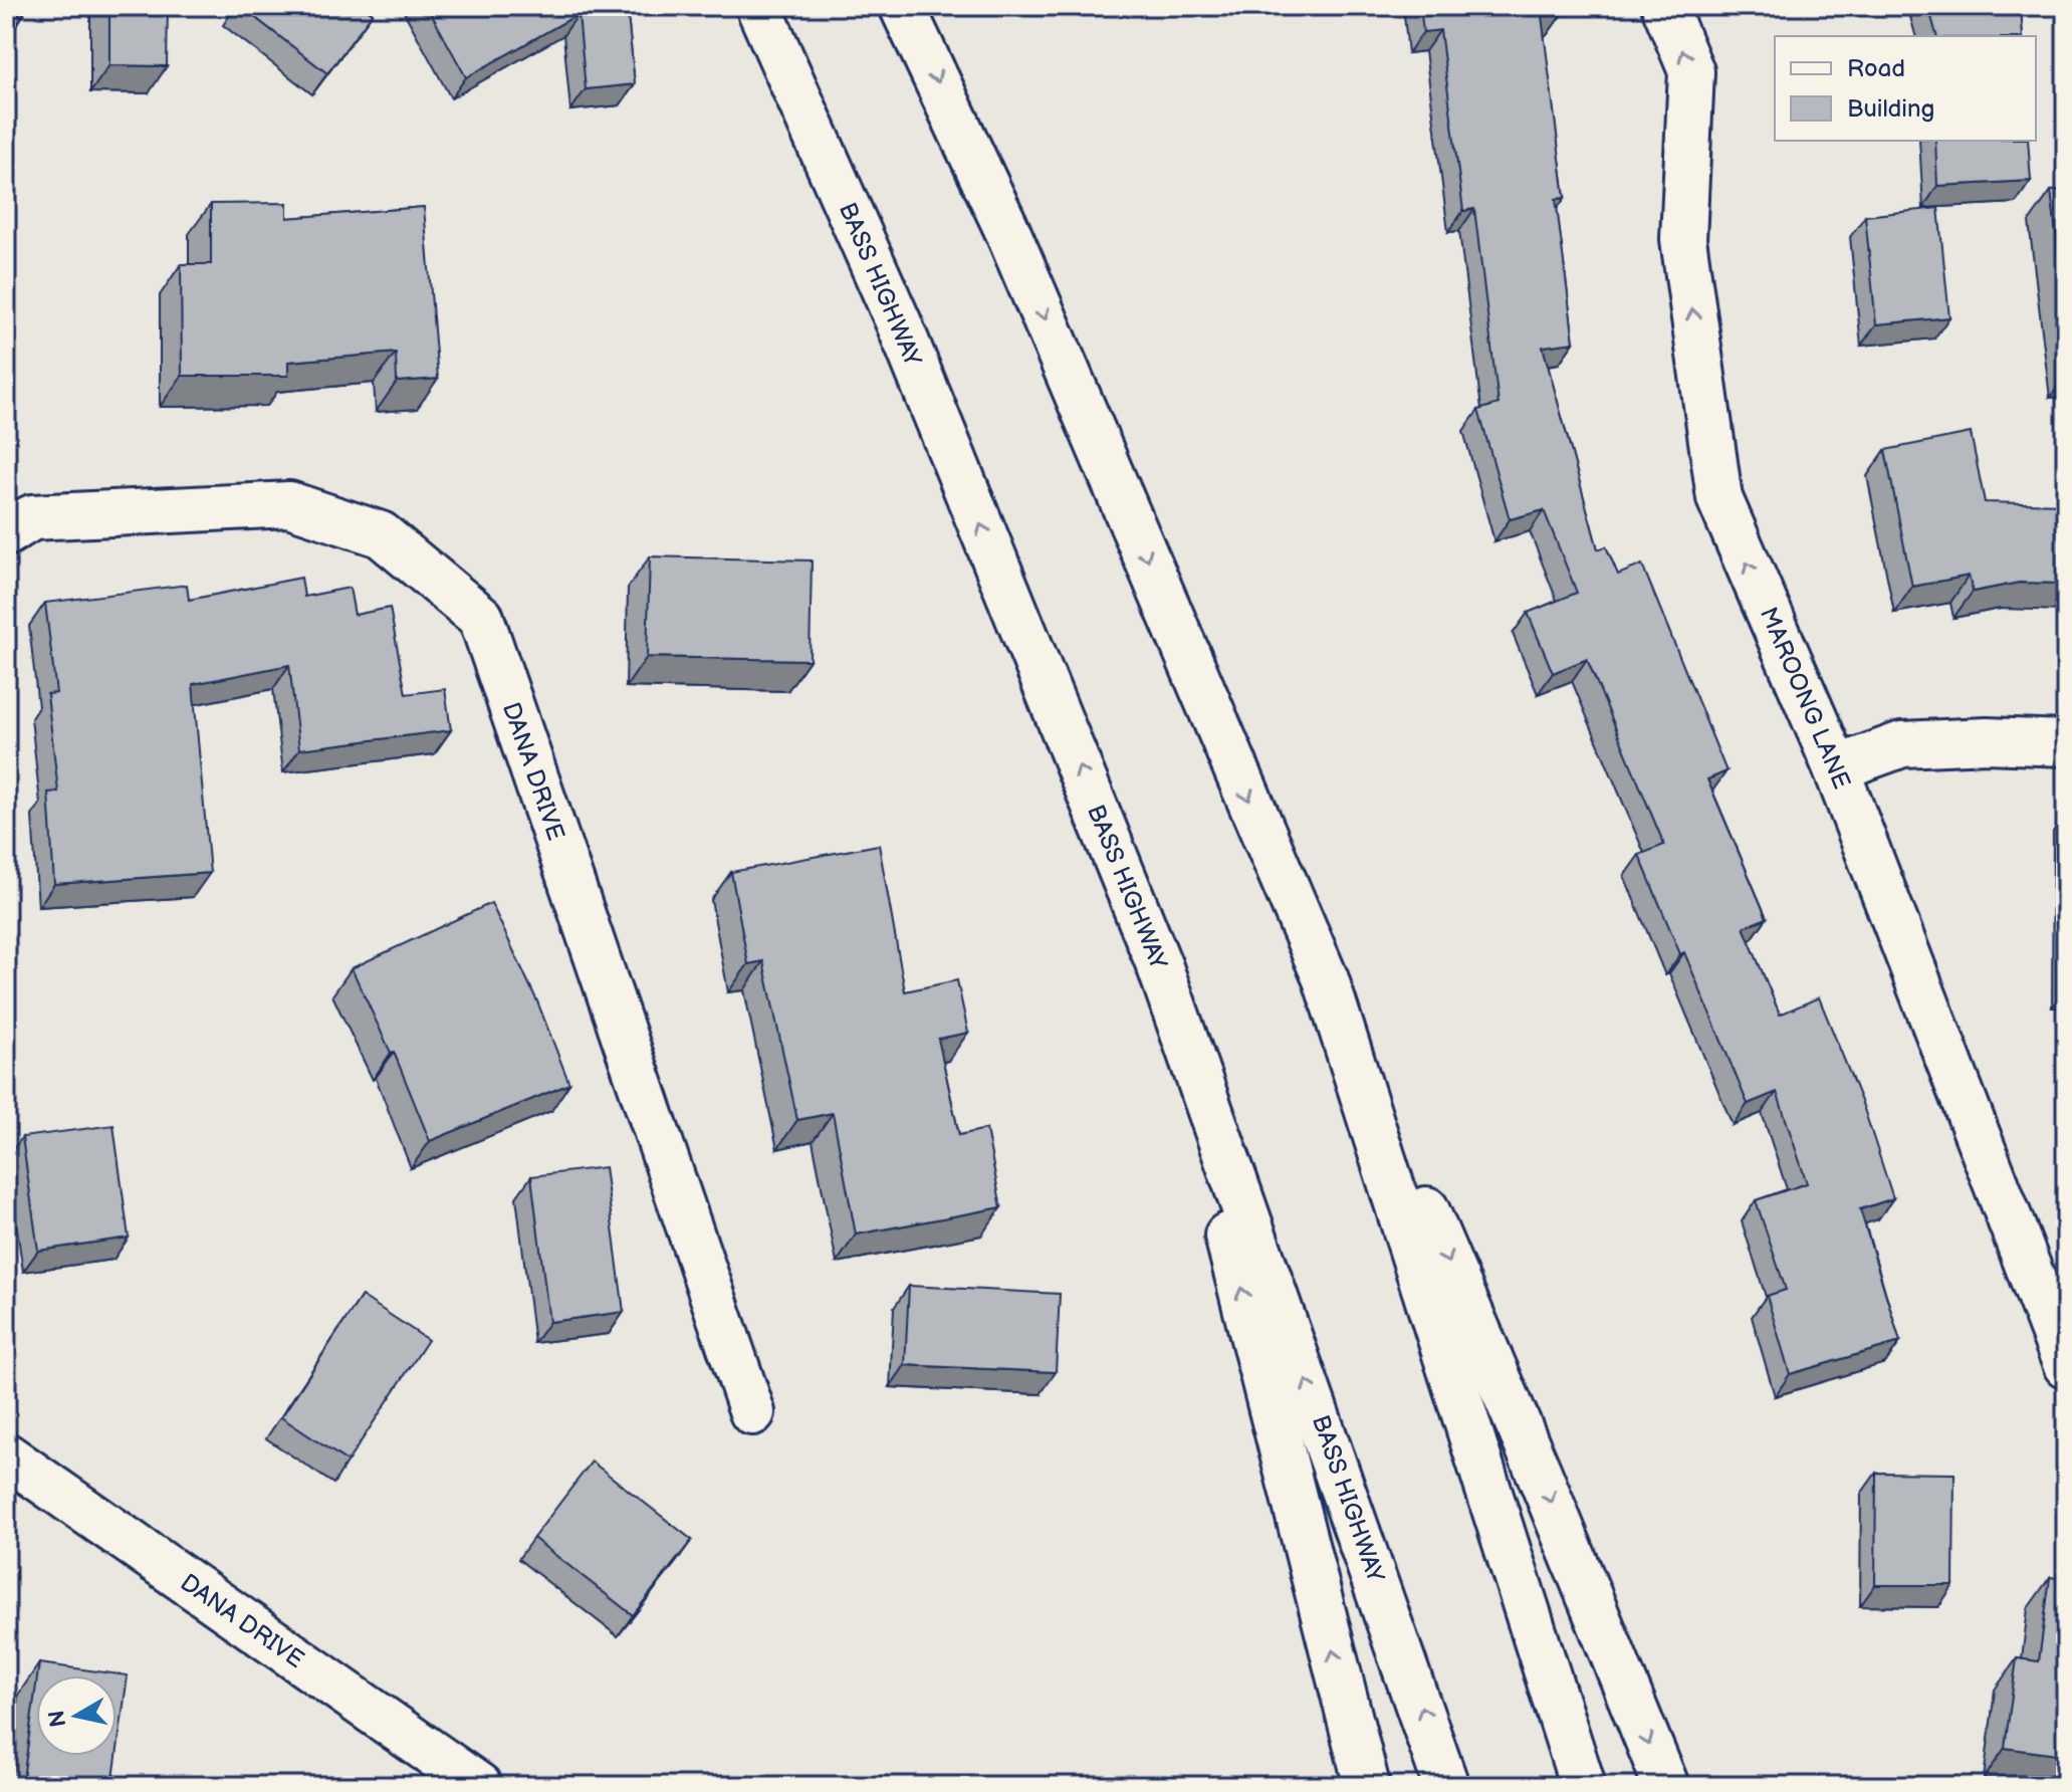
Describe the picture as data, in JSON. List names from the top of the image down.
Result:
{
  "streets": {
    "main road": ["BASS HIGHWAY", "MAROONG LANE", "DANA DRIVE"]
  },
  "one_way": ["MAROONG LANE"],
  "legend": ["Road", "Building"],
  "north": "left"
}
